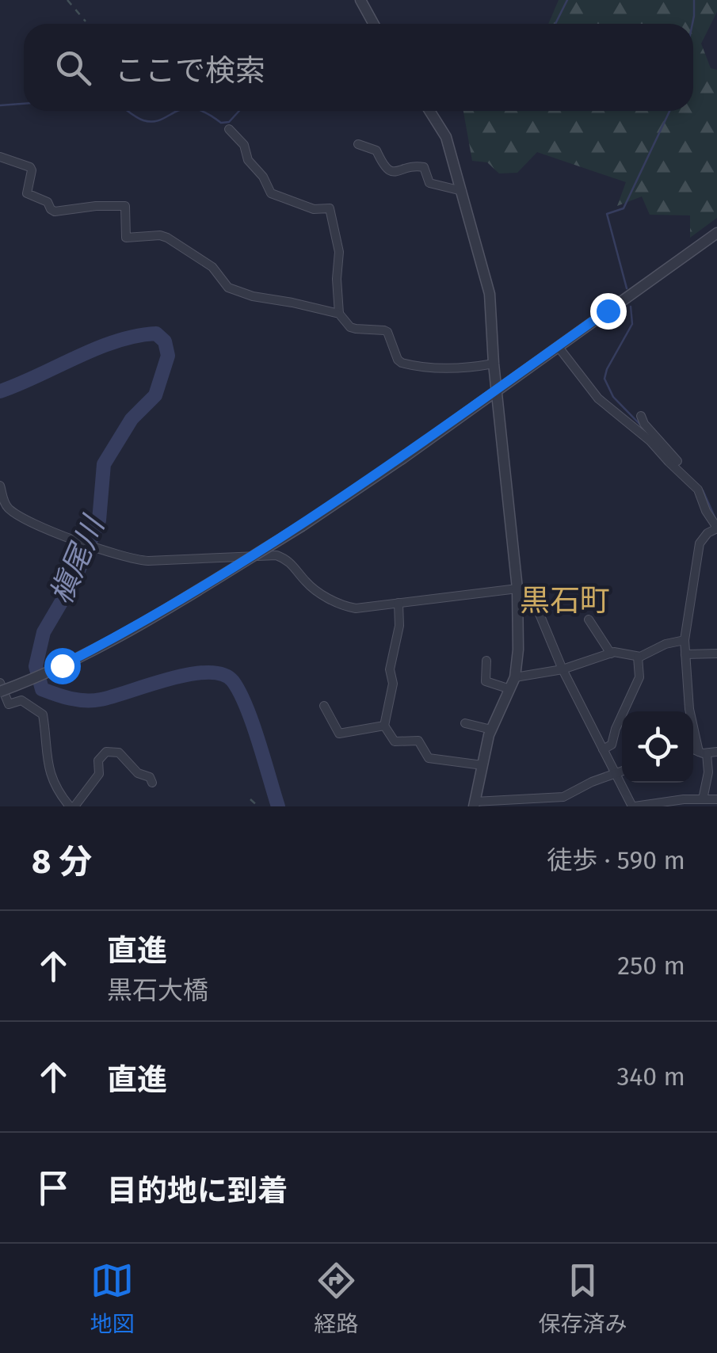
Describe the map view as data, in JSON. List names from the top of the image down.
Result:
{
  "districts": ["黒石町"],
  "water": ["槇尾川"],
  "page": {
    "search": "ここで検索",
    "heading": ["8 分", "徒歩 · 590 m"],
    "list": [
      ["直進", "黒石大橋", "250 m"],
      ["直進", "340 m"],
      "目的地に到着"
    ],
    "nav": ["地図", "経路", "保存済み"]
  }
}
